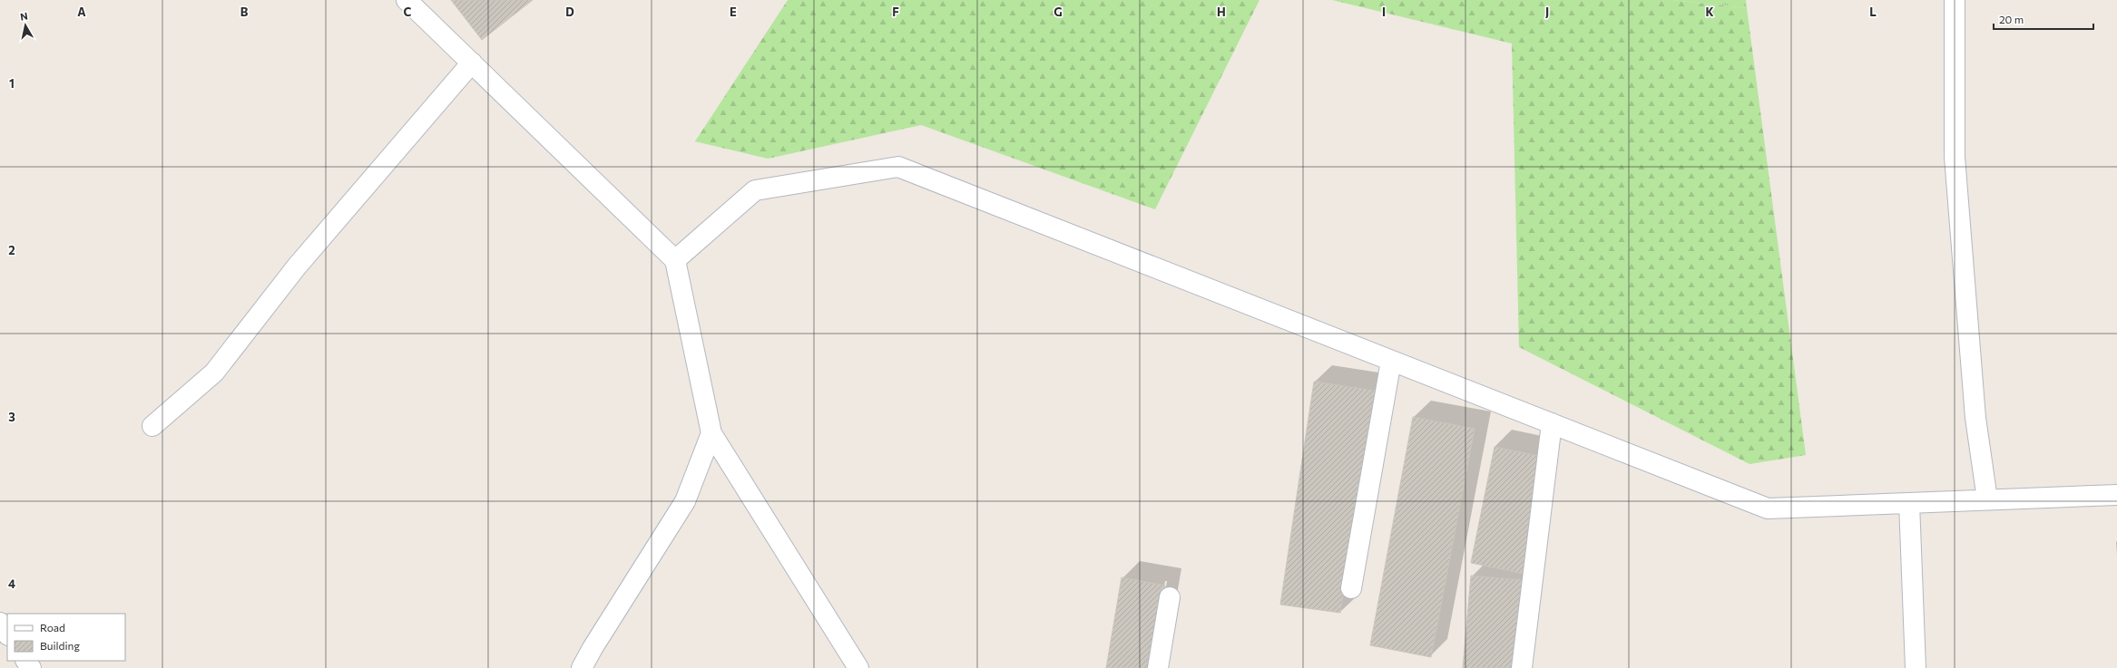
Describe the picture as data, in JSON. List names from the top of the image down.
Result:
{
  "legend": ["Road", "Building"],
  "scale_bar": "20 m",
  "north": "top",
  "grid": {
    "columns": [
      "A",
      "B",
      "C",
      "D",
      "E",
      "F",
      "G",
      "H",
      "I",
      "J",
      "K",
      "L"
    ],
    "rows": [
      "1",
      "2",
      "3",
      "4"
    ]
  }
}
